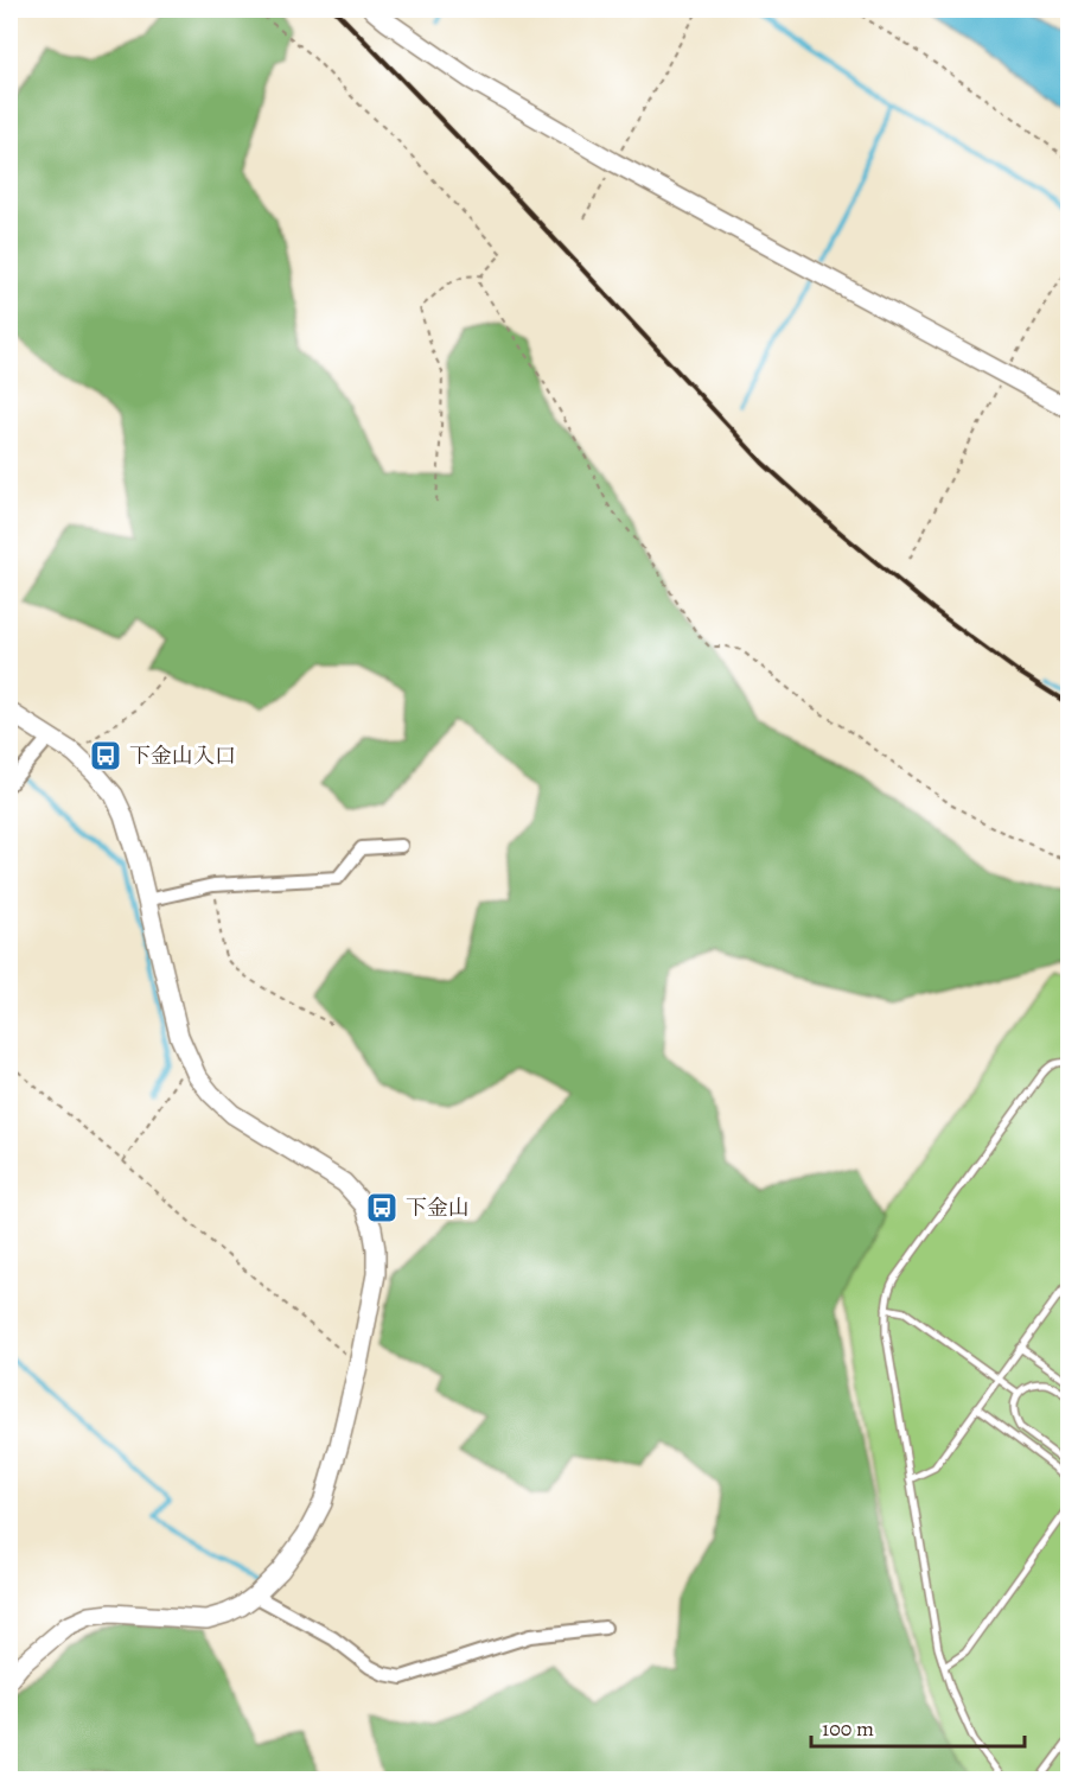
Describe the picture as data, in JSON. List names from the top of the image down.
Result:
{
  "places": {
    "bus stop": ["下金山入口", "下金山"]
  },
  "scale_bar": "100 m"
}
